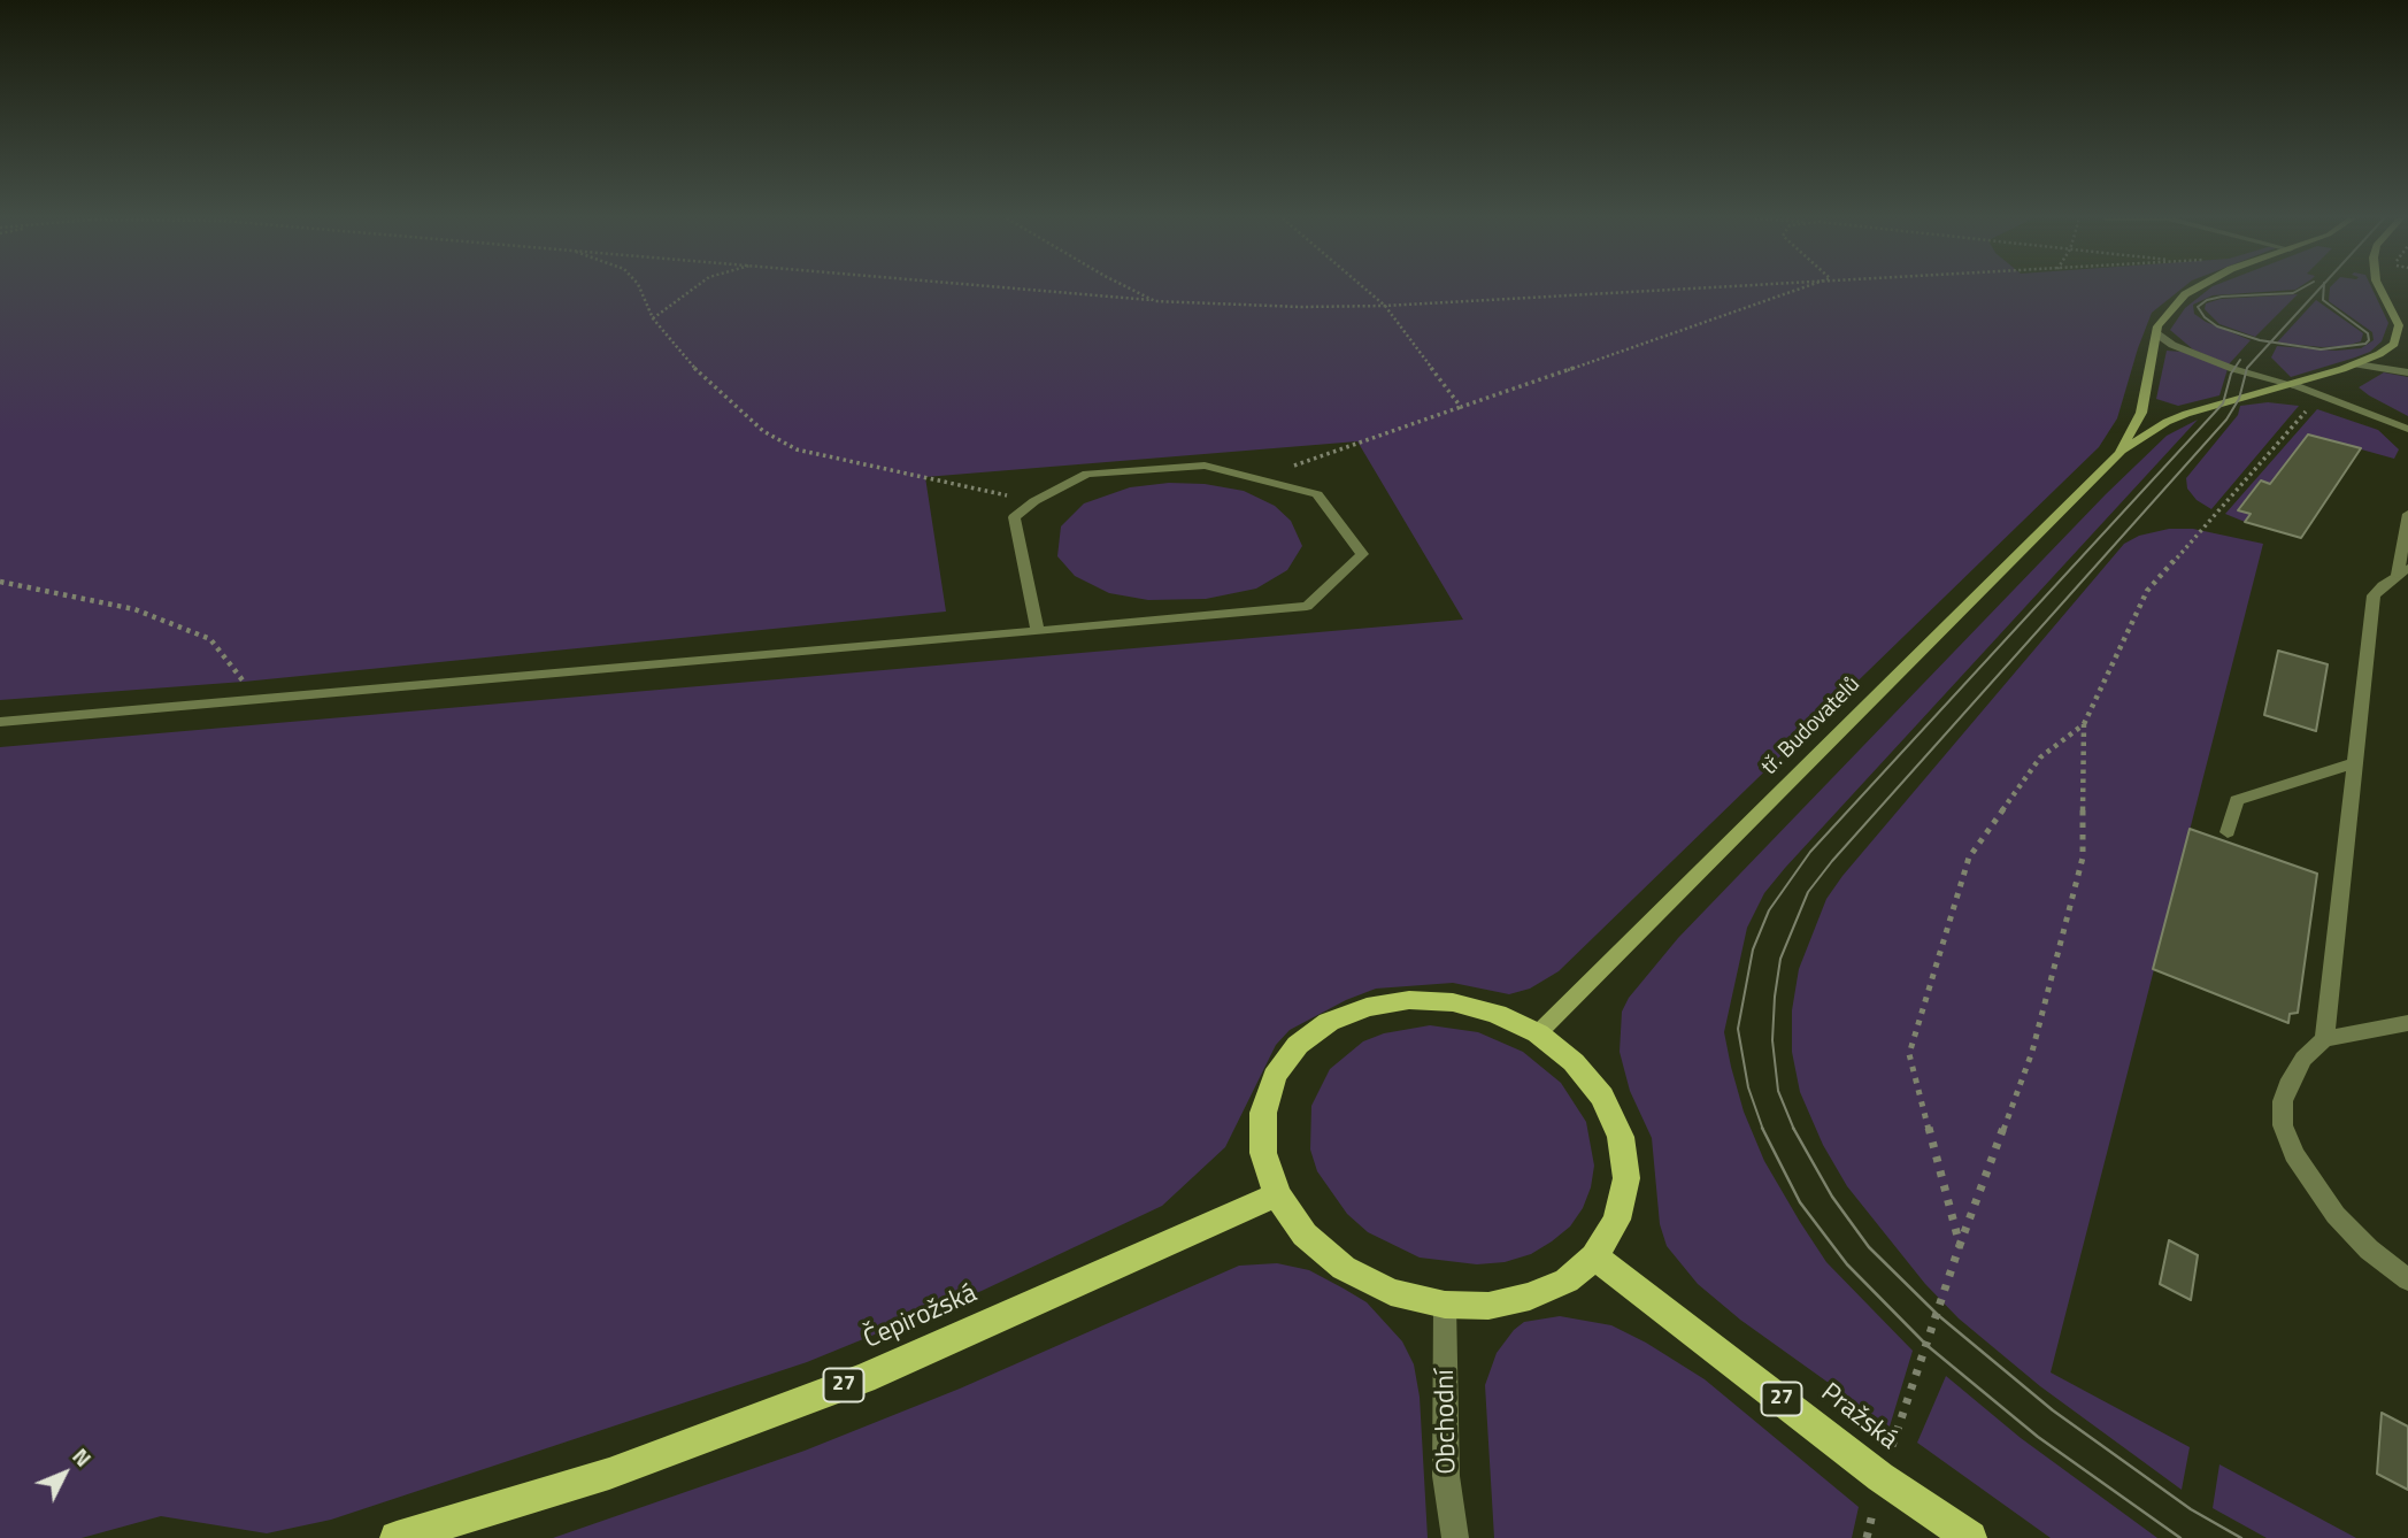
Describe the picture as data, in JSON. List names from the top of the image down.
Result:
{
  "streets": {
    "main road": ["Čepirožská", "27", "Pražská"],
    "street": ["tř. Budovatelů", "Obchodní"]
  },
  "north": "top right"
}
